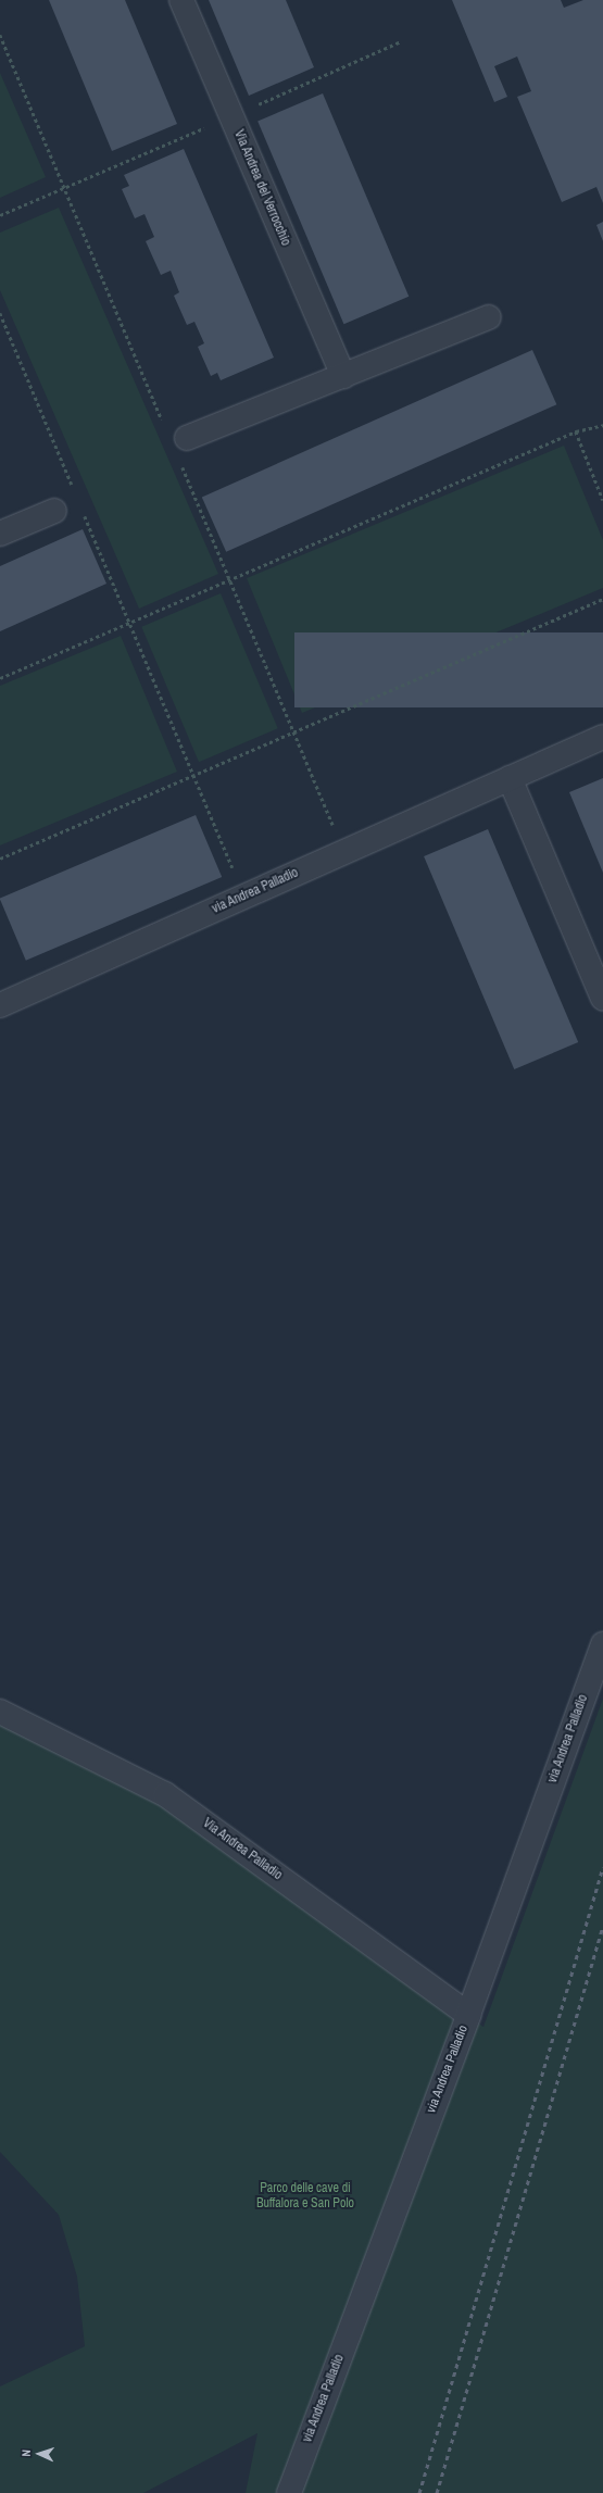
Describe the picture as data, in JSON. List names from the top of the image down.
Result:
{
  "streets": {
    "street": ["Via Andrea del Verrocchio", "via Andrea Palladio", "Via Andrea Palladio"]
  },
  "crossings": [
    ["via Andrea Palladio", "Via Andrea Palladio"]
  ],
  "parks": ["Parco delle cave di Buffalora e San Polo"],
  "north": "left"
}
